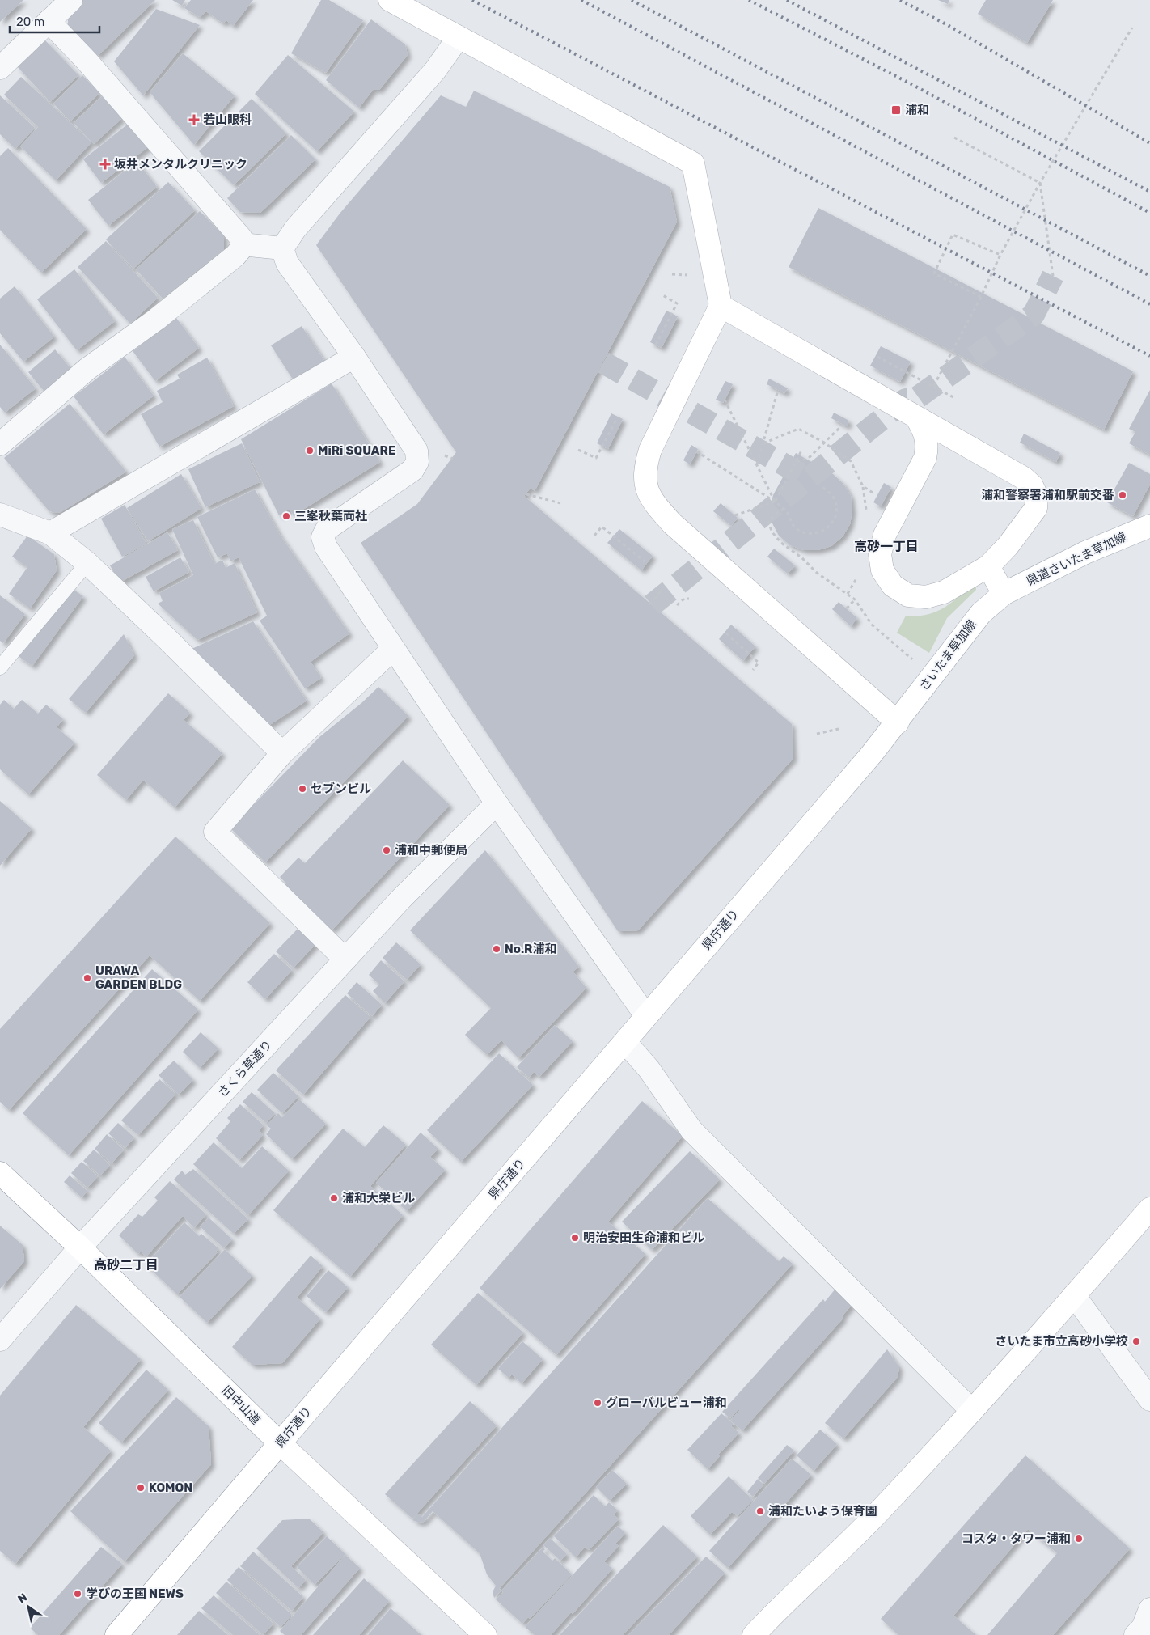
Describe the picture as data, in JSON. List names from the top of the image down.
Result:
{
  "streets": {
    "main road": [
      "県道さいたま草加線",
      "さいたま草加線",
      "県庁通り",
      "旧中山道"
    ],
    "street": ["さくら草通り"]
  },
  "crossings": [
    ["県道さいたま草加線", "さいたま草加線"],
    ["さいたま草加線", "県庁通り"],
    ["県庁通り", "旧中山道"],
    ["さくら草通り", "旧中山道"]
  ],
  "districts": ["高砂一丁目", "高砂二丁目"],
  "places": {
    "transit": ["浦和"],
    "health": ["若山眼科", "坂井メンタルクリニック"],
    "other": [
      "MiRi SQUARE",
      "浦和警察署浦和駅前交番",
      "三峯秋葉両社",
      "セブンビル",
      "浦和中郵便局",
      "No.R浦和",
      "URAWA GARDEN BLDG",
      "浦和大栄ビル",
      "明治安田生命浦和ビル",
      "さいたま市立高砂小学校",
      "グローバルビュー浦和",
      "KOMON",
      "浦和たいよう保育園",
      "コスタ・タワー浦和",
      "学びの王国 NEWS"
    ]
  },
  "scale_bar": "20 m",
  "north": "top left"
}
